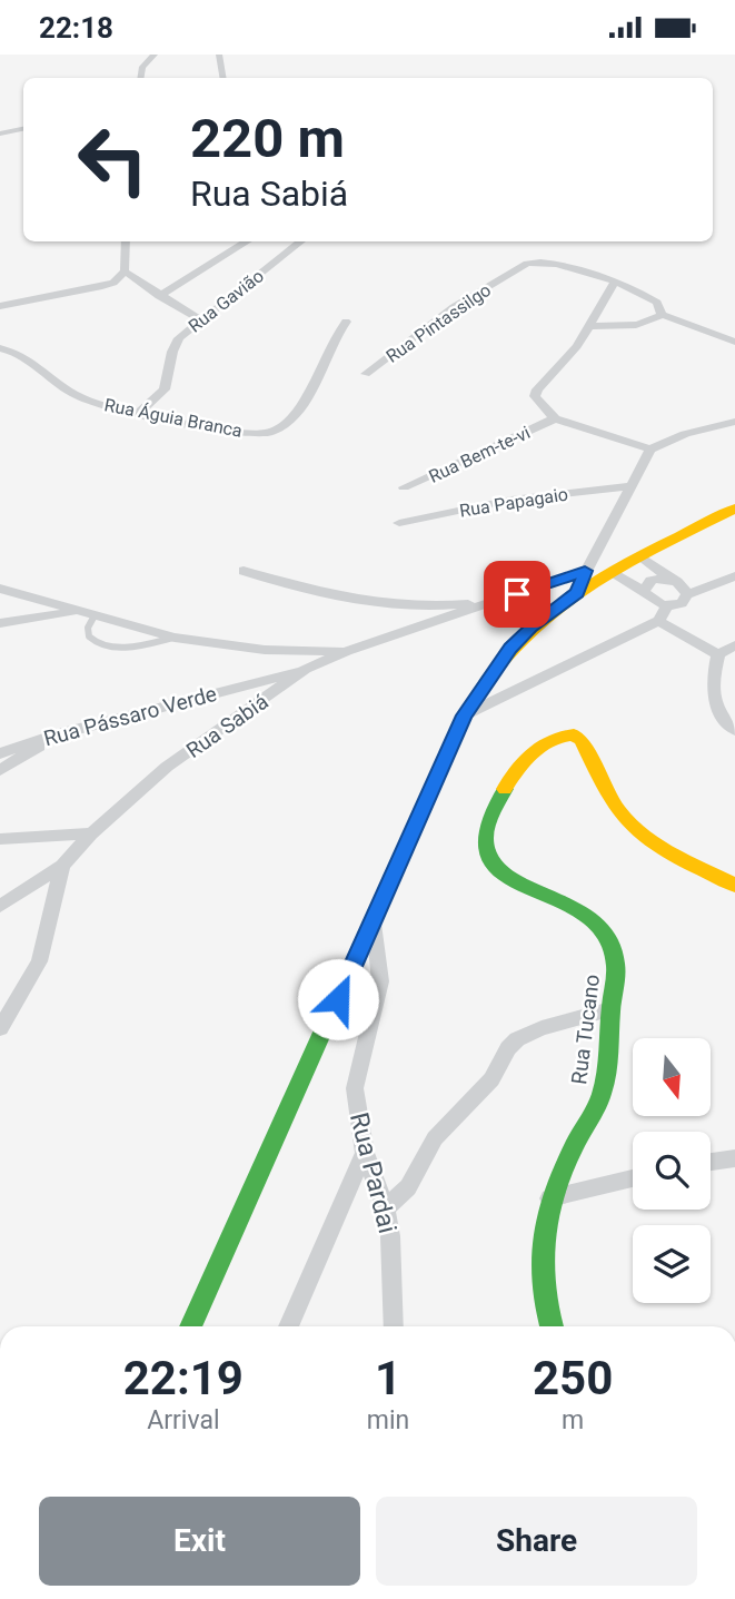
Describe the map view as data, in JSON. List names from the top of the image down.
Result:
{
  "streets": {
    "main road": ["Rua Tucano"],
    "street": [
      "Rua Gavião",
      "Rua Pintassilgo",
      "Rua Águia Branca",
      "Rua Bem-te-vi",
      "Rua Papagaio",
      "Rua Pássaro Verde",
      "Rua Sabiá",
      "Rua Pardai"
    ]
  },
  "crossings": [
    ["Rua Gavião", "Rua Águia Branca"],
    ["Rua Pássaro Verde", "Rua Sabiá"]
  ],
  "north": "bottom",
  "page": {
    "status": "22:18",
    "turn": ["220 m", "Rua Sabiá"],
    "eta": [
      "22:19",
      "Arrival",
      "1",
      "min",
      "250",
      "m"
    ],
    "buttons": ["Exit", "Share"]
  }
}
